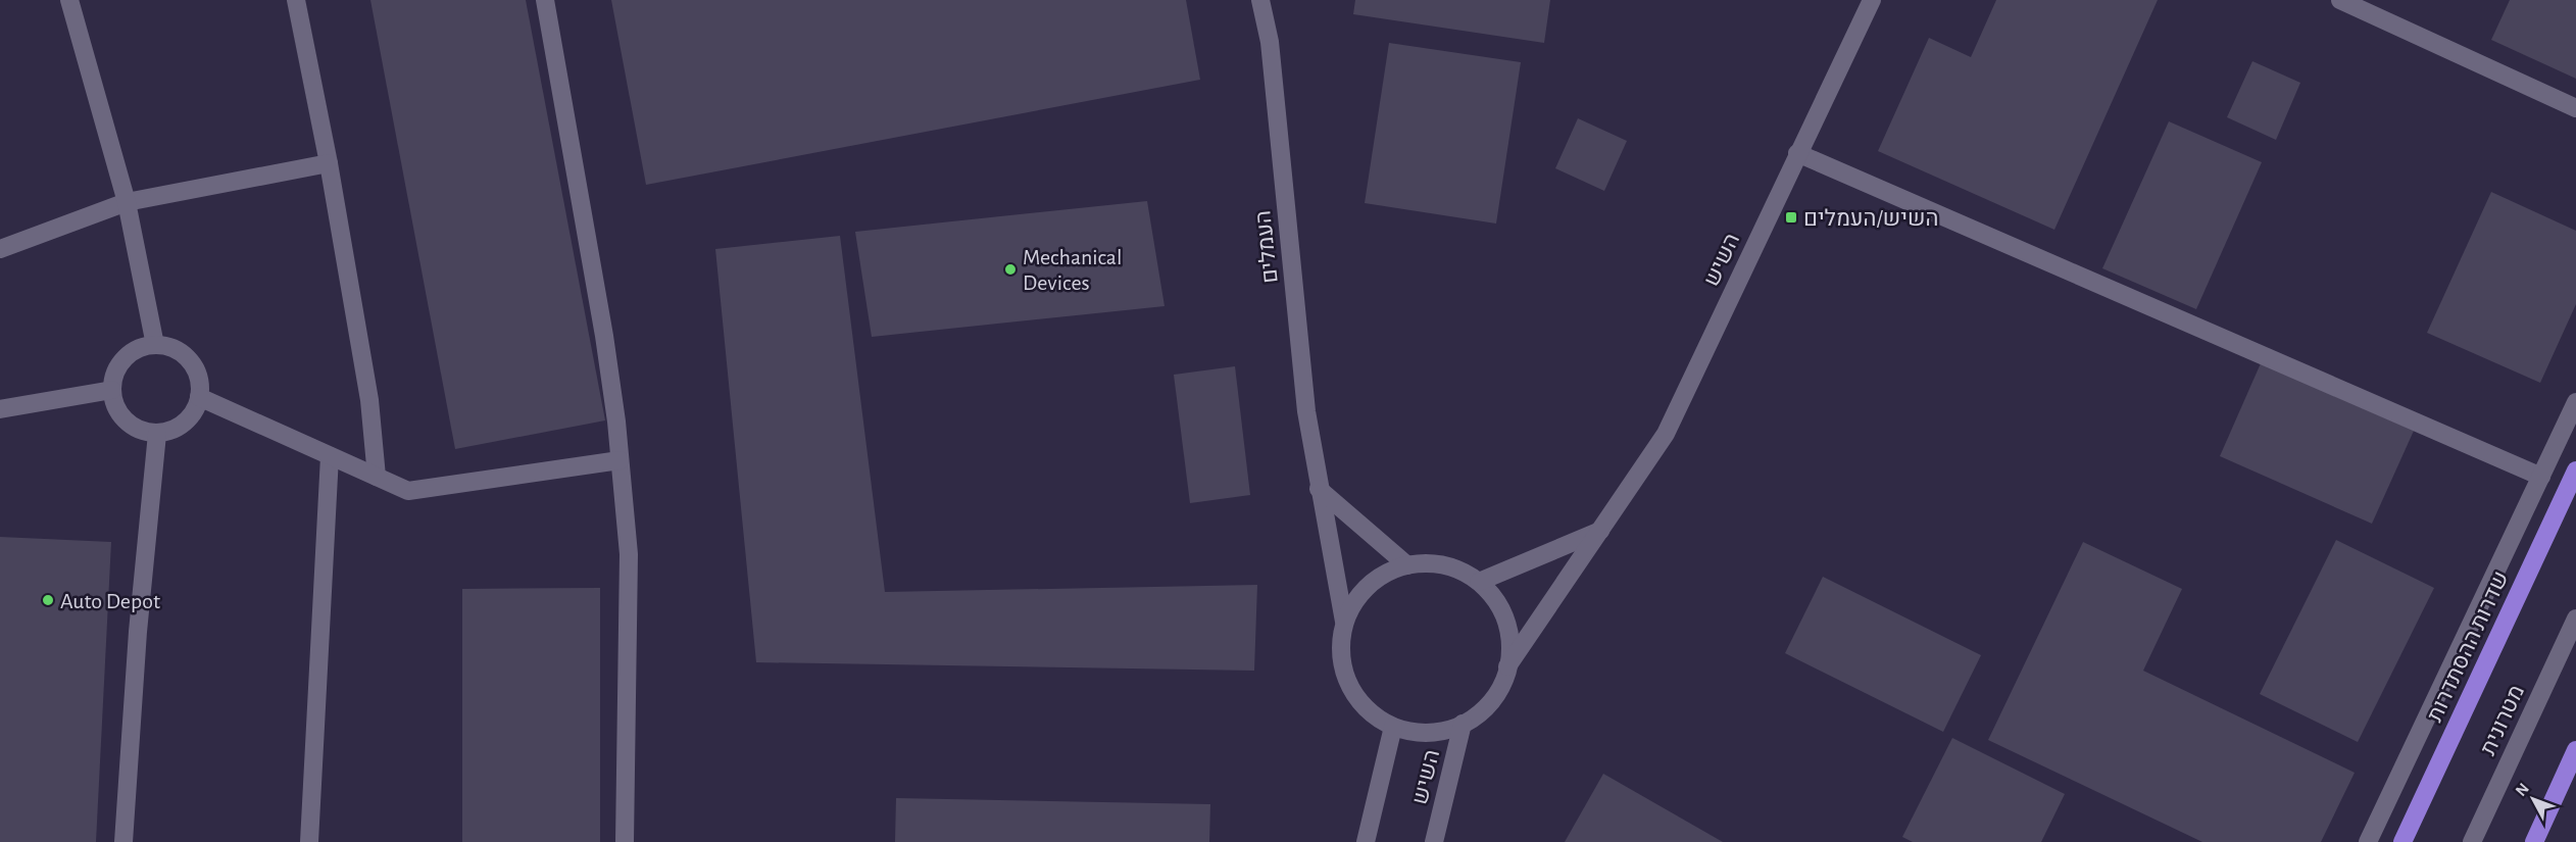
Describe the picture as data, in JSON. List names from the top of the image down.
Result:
{
  "streets": {
    "highway": ["שדרות ההסתדרות"],
    "street": ["העמלים", "השיש", "מטרונית"]
  },
  "crossings": [
    ["העמלים", "השיש"]
  ],
  "places": {
    "transit": ["השיש/העמלים"],
    "other": ["Mechanical Devices", "Auto Depot"]
  },
  "north": "top left"
}
